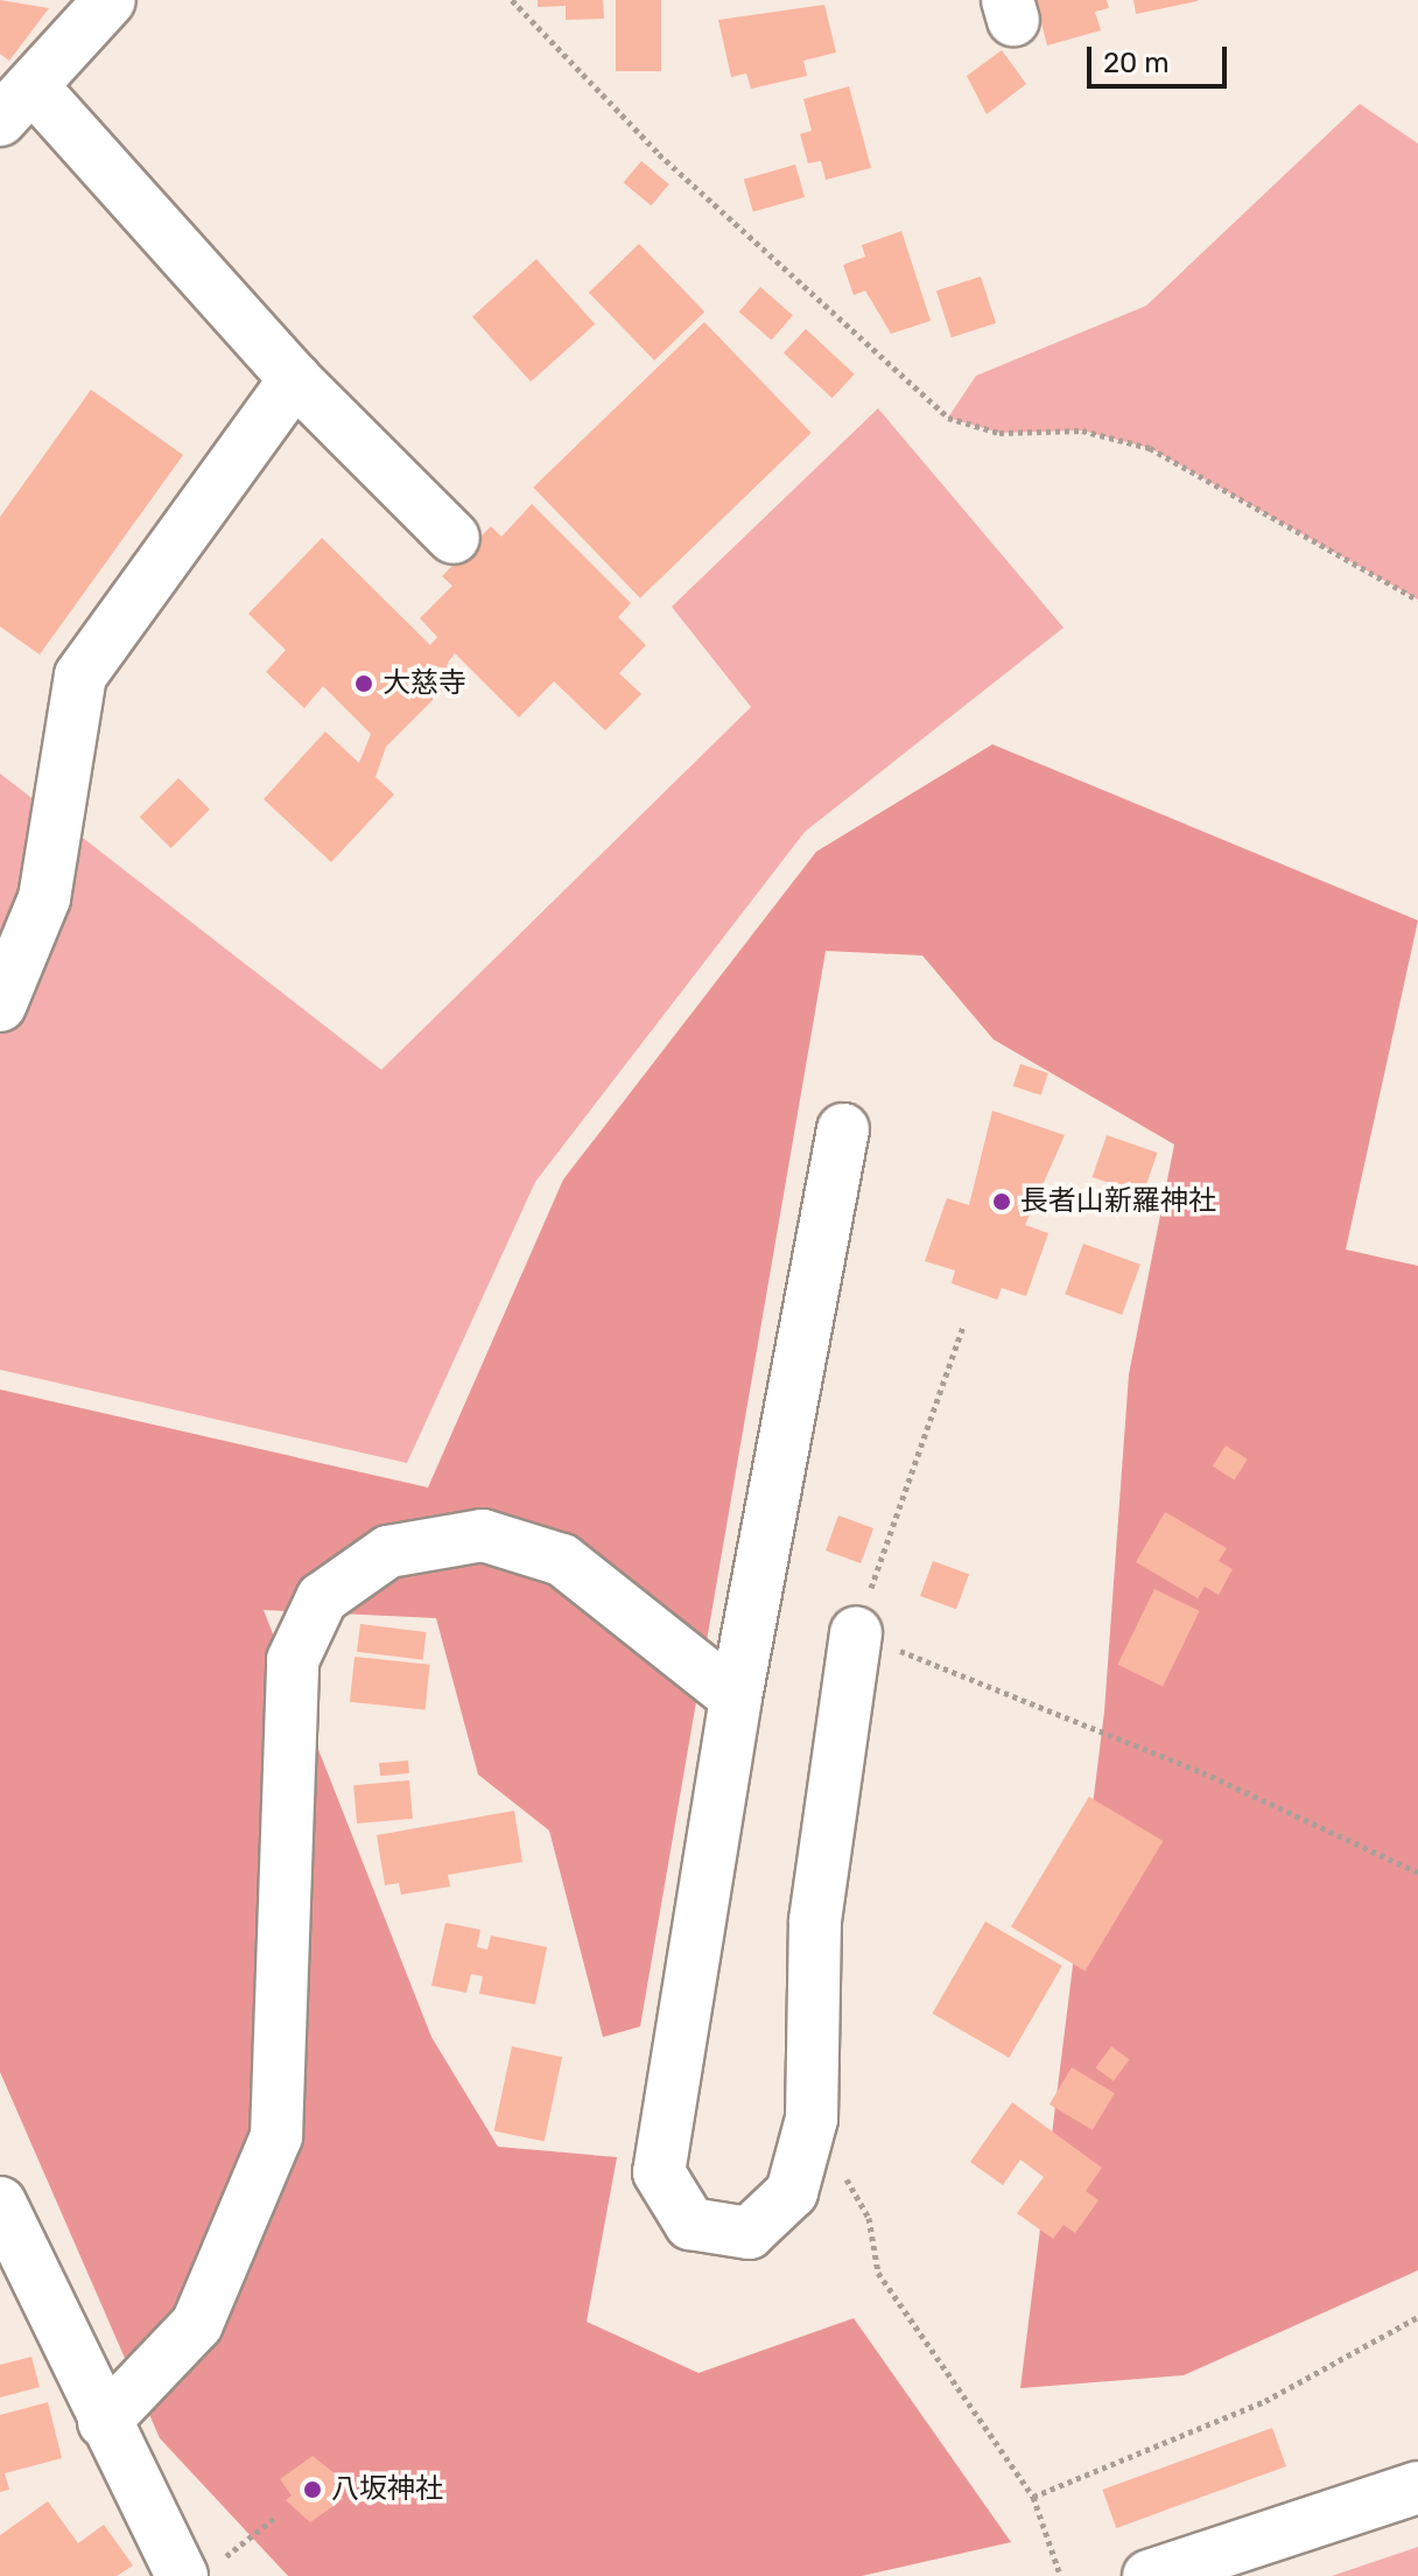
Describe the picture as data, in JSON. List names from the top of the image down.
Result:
{
  "places": ["大慈寺", "長者山新羅神社", "八坂神社"],
  "scale_bar": "20 m"
}
